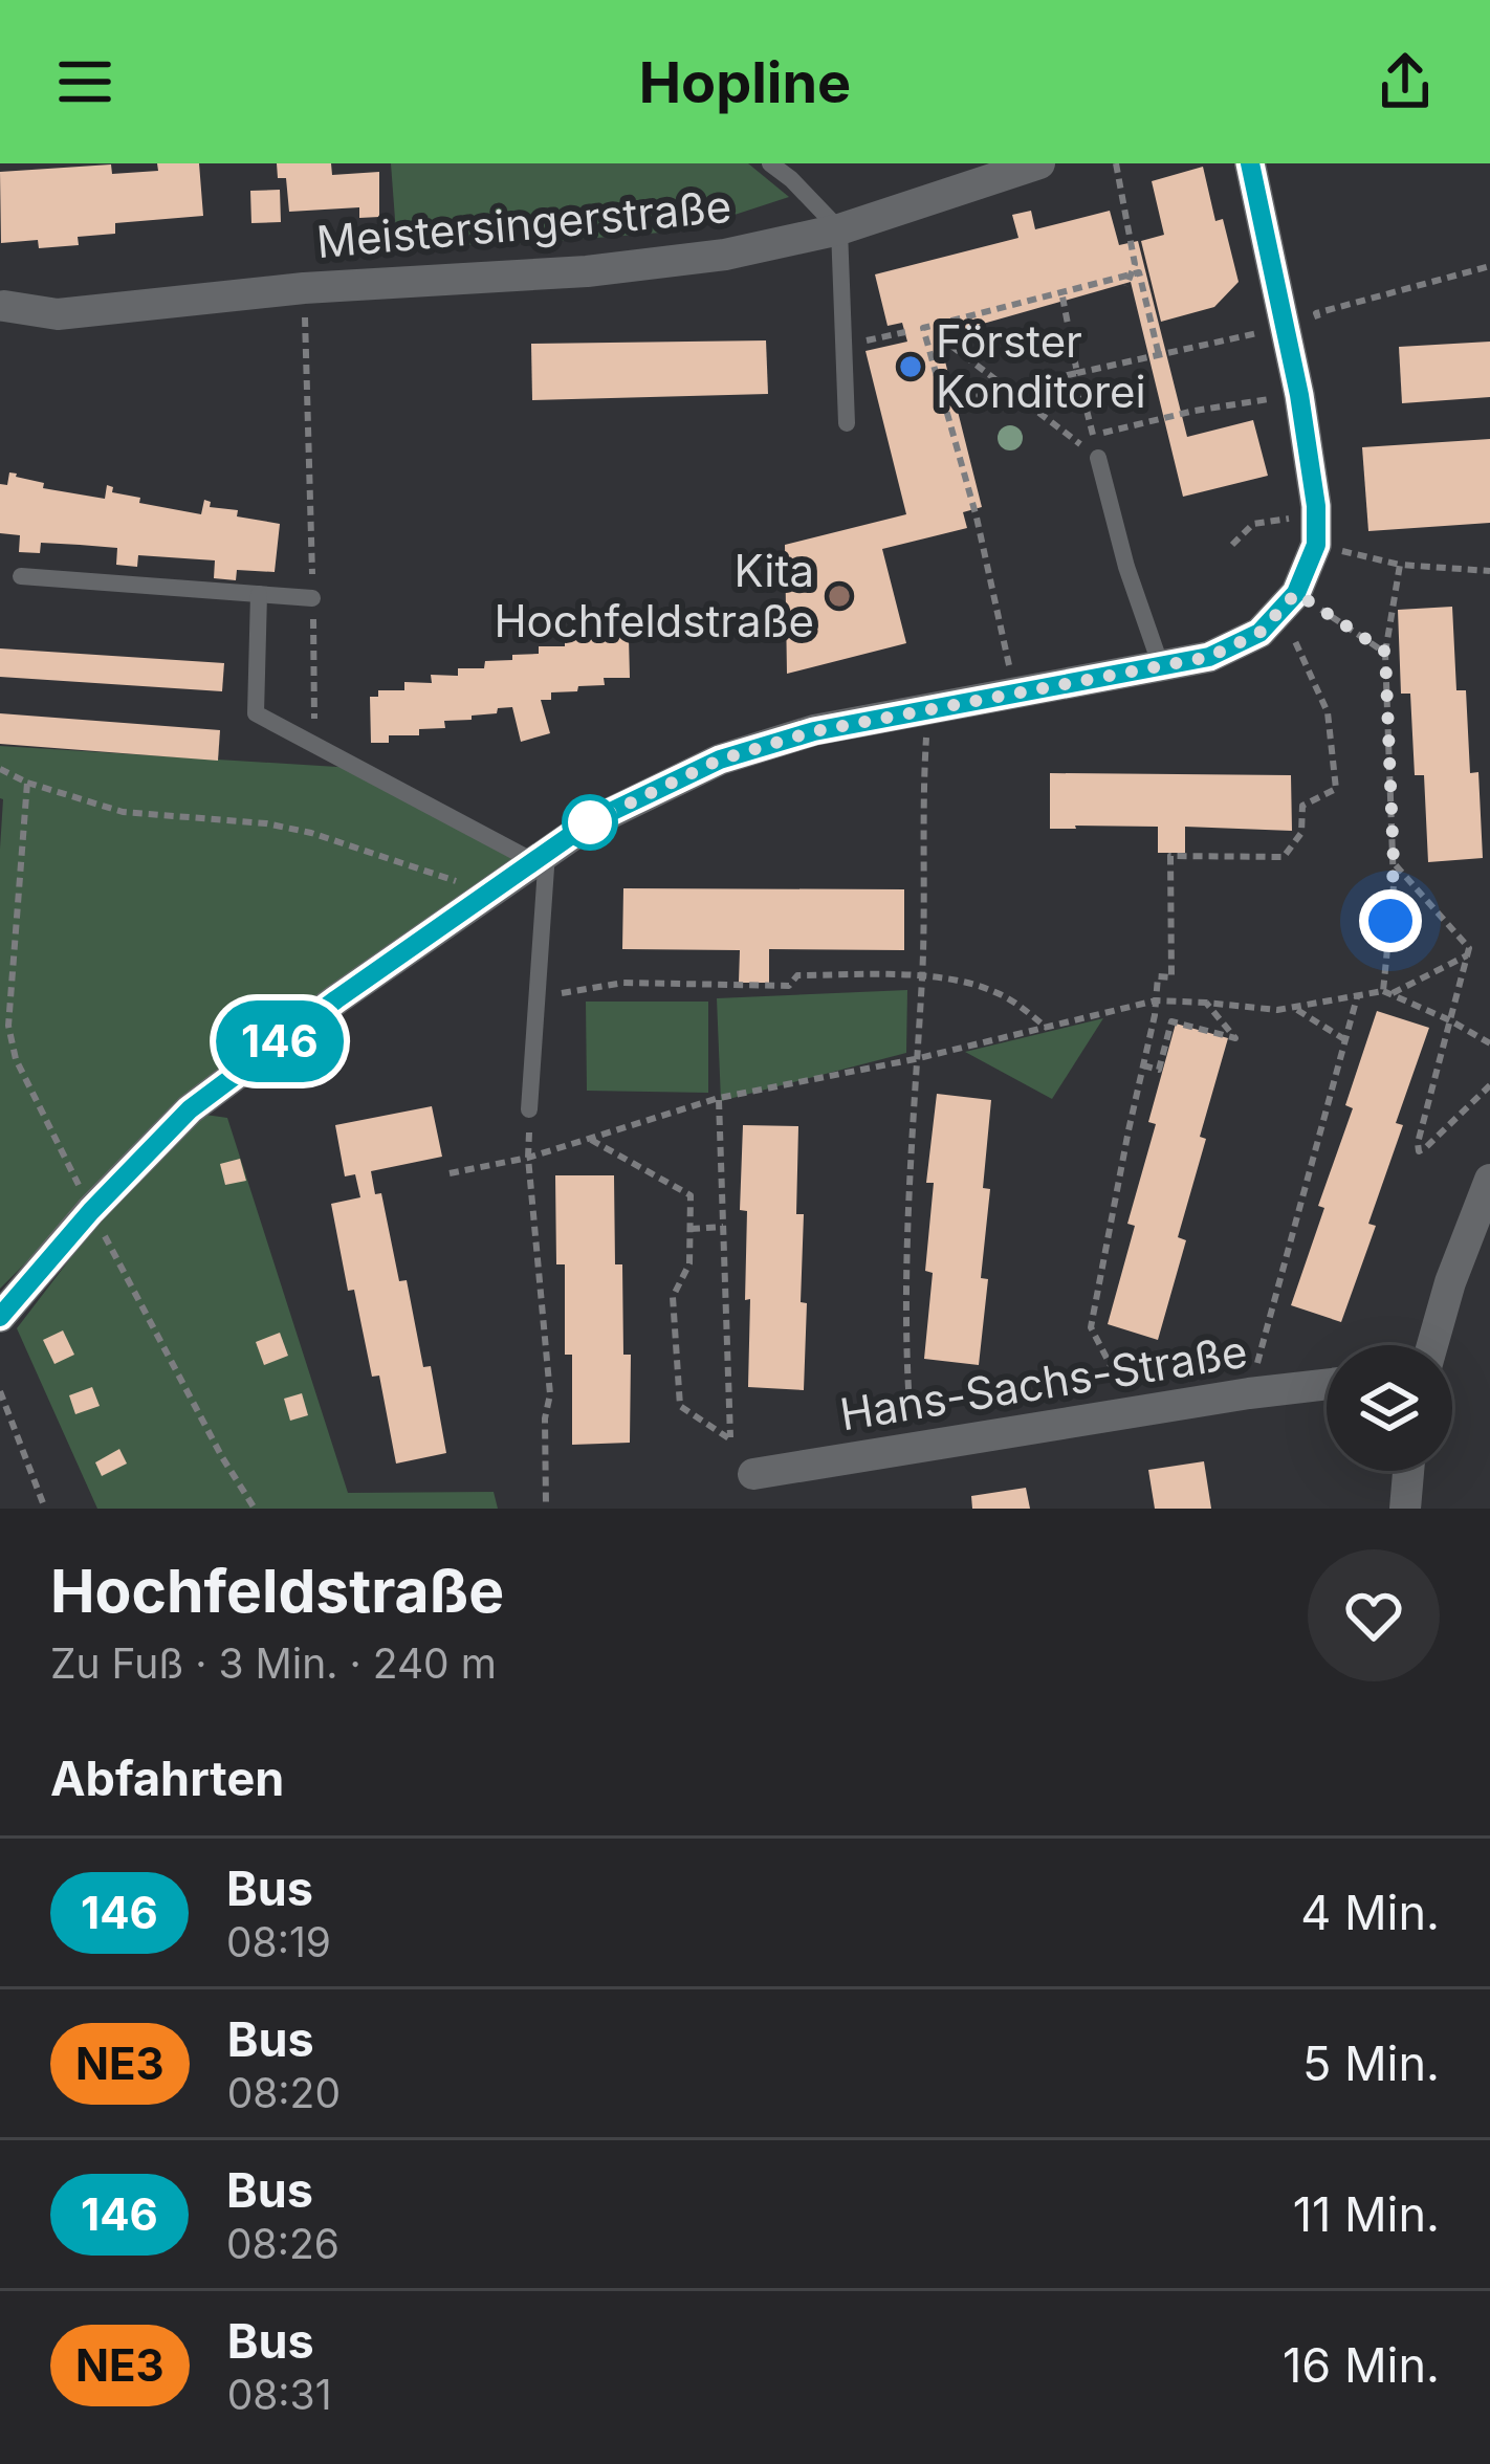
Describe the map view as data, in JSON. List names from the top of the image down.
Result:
{
  "streets": {
    "street": ["Meistersingerstraße", "Hans-Sachs-Straße"]
  },
  "places": ["Förster Konditorei", "Kita Hochfeldstraße"],
  "lines": ["bus line 146"],
  "page": {
    "header": "Hopline",
    "on_map": "146",
    "heading": [
      ["Hochfeldstraße", "Zu Fuß · 3 Min. · 240 m"],
      "Abfahrten"
    ],
    "list": [
      {
        "mark": "146",
        "name": "Bus",
        "note": "08:19",
        "value": "4 Min."
      },
      {
        "mark": "NE3",
        "name": "Bus",
        "note": "08:20",
        "value": "5 Min."
      },
      {
        "mark": "146",
        "name": "Bus",
        "note": "08:26",
        "value": "11 Min."
      },
      {
        "mark": "NE3",
        "name": "Bus",
        "note": "08:31",
        "value": "16 Min."
      }
    ]
  }
}
